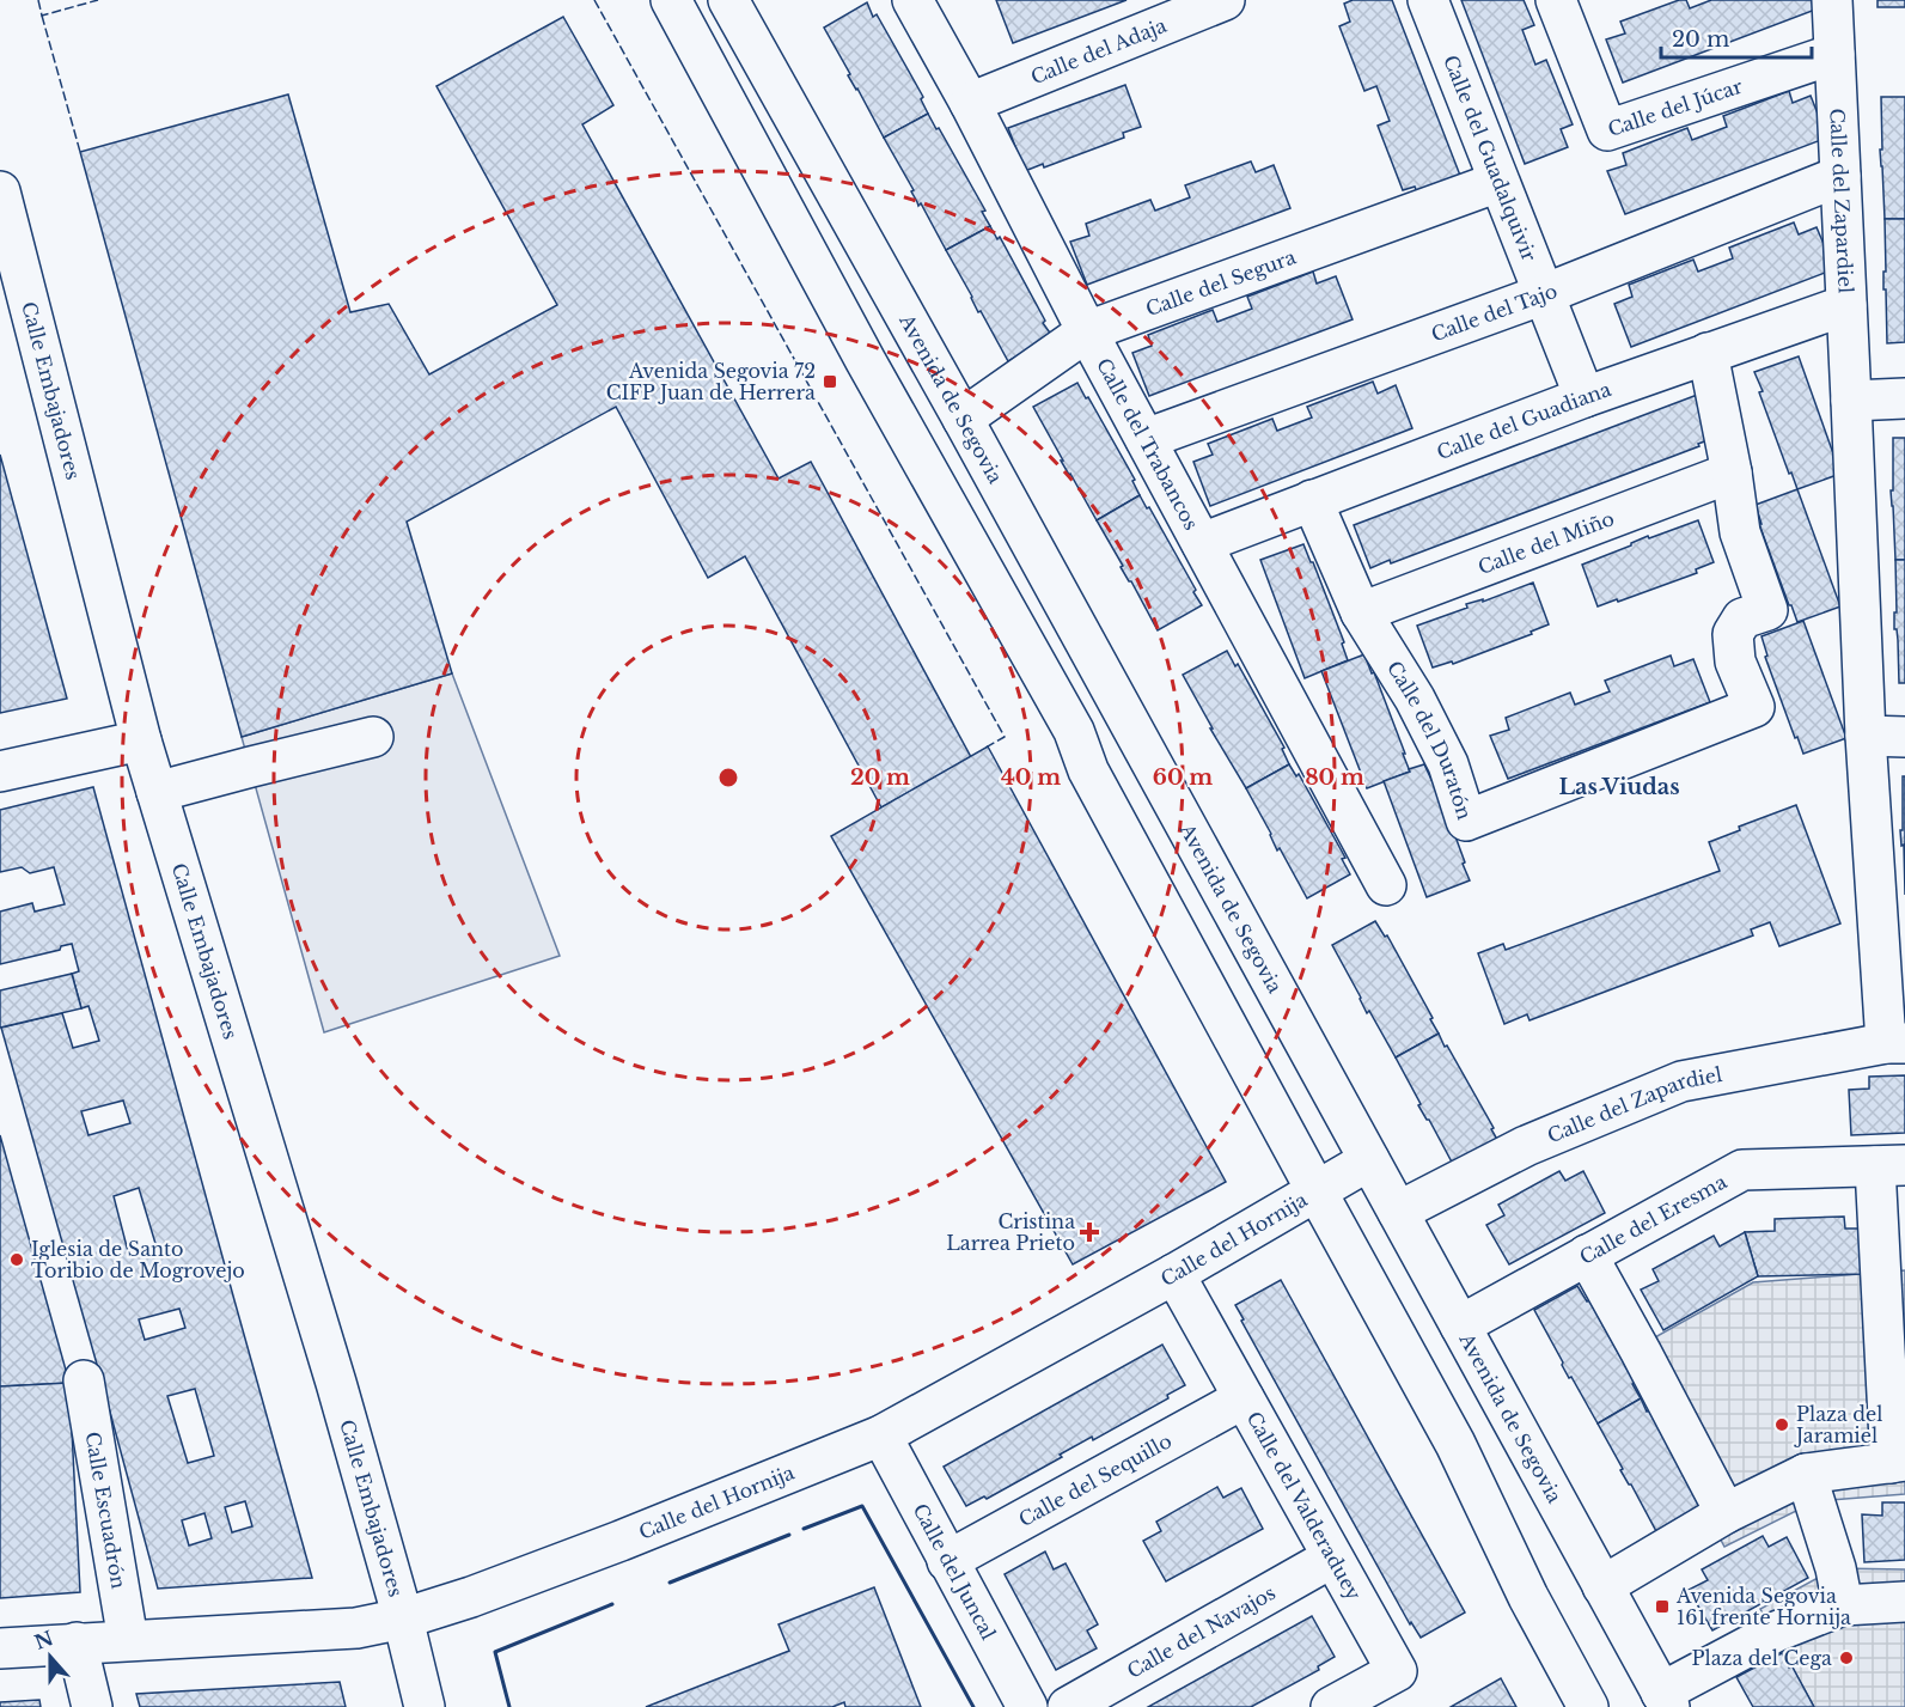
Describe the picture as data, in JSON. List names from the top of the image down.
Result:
{
  "streets": {
    "street": [
      "Calle del Adaja",
      "Calle del Júcar",
      "Calle del Guadalquivir",
      "Calle del Zapardiel",
      "Calle del Segura",
      "Calle del Tajo",
      "Calle Embajadores",
      "Avenida de Segovia",
      "Calle del Guadiana",
      "Calle del Trabancos",
      "Calle del Miño",
      "Calle del Duratón",
      "Calle del Eresma",
      "Calle del Hornija",
      "Calle del Sequillo",
      "Calle del Valderaduey",
      "Calle Escuadrón",
      "Calle del Juncal",
      "Calle del Navajos"
    ]
  },
  "crossings": [
    ["Calle del Adaja", "Calle del Trabancos"],
    ["Calle del Júcar", "Calle del Zapardiel"],
    ["Calle del Guadalquivir", "Calle del Segura"],
    ["Calle del Guadalquivir", "Calle del Tajo"],
    ["Calle del Guadalquivir", "Calle del Guadiana"],
    ["Calle del Zapardiel", "Calle del Tajo"],
    ["Calle del Zapardiel", "Avenida de Segovia"],
    ["Calle del Zapardiel", "Calle del Guadiana"],
    ["Calle del Segura", "Avenida de Segovia"],
    ["Calle del Segura", "Calle del Trabancos"],
    ["Calle del Tajo", "Calle del Trabancos"],
    ["Calle Embajadores", "Calle del Hornija"],
    ["Avenida de Segovia", "Calle del Eresma"],
    ["Avenida de Segovia", "Calle del Hornija"],
    ["Calle del Guadiana", "Calle del Trabancos"],
    ["Calle del Miño", "Calle del Duratón"],
    ["Calle del Hornija", "Calle del Valderaduey"],
    ["Calle del Hornija", "Calle Escuadrón"],
    ["Calle del Hornija", "Calle del Juncal"],
    ["Calle del Sequillo", "Calle del Valderaduey"],
    ["Calle del Sequillo", "Calle del Juncal"],
    ["Calle del Valderaduey", "Calle del Navajos"]
  ],
  "districts": ["Las Viudas"],
  "places": {
    "transit": ["Avenida Segovia 72 CIFP Juan de Herrera", "Avenida Segovia 161 frente Hornija"],
    "health": ["Cristina Larrea Prieto"],
    "other": ["Iglesia de Santo Toribio de Mogrovejo", "Plaza del Jaramiel", "Plaza del Cega"]
  },
  "scale_bar": "20 m",
  "north": "top",
  "rings": [
    "20 m",
    "40 m",
    "60 m",
    "80 m"
  ]
}
